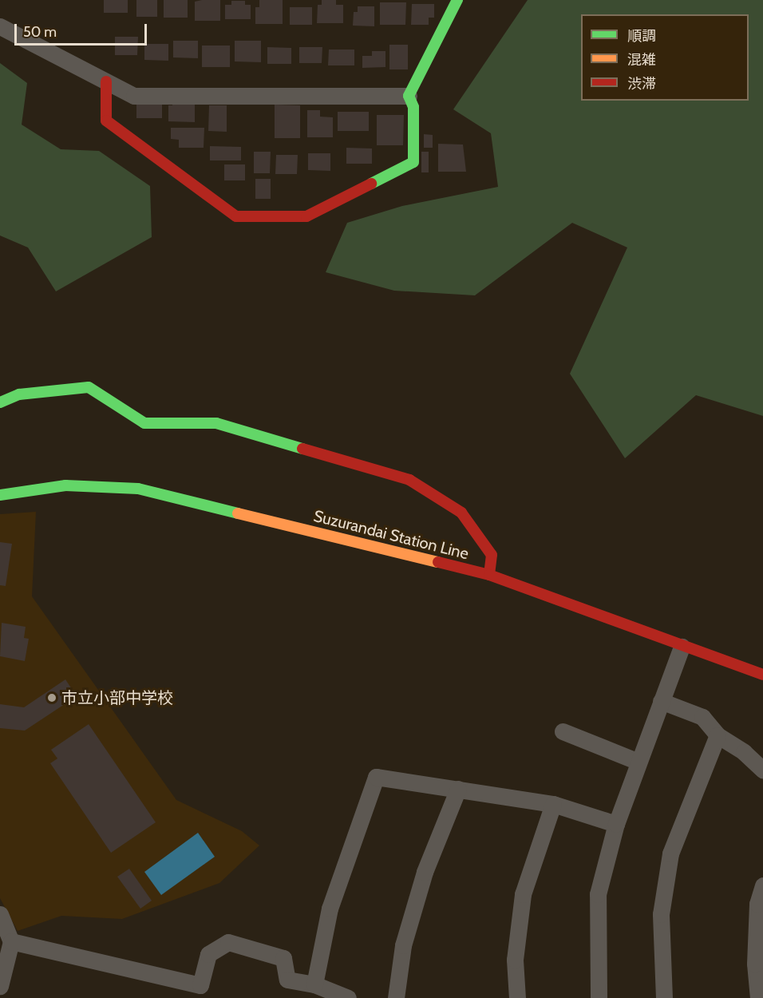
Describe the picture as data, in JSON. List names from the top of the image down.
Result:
{
  "streets": {
    "street": ["Suzurandai Station Line"]
  },
  "places": ["市立小部中学校"],
  "legend": ["順調", "混雑", "渋滞"],
  "scale_bar": "50 m"
}
